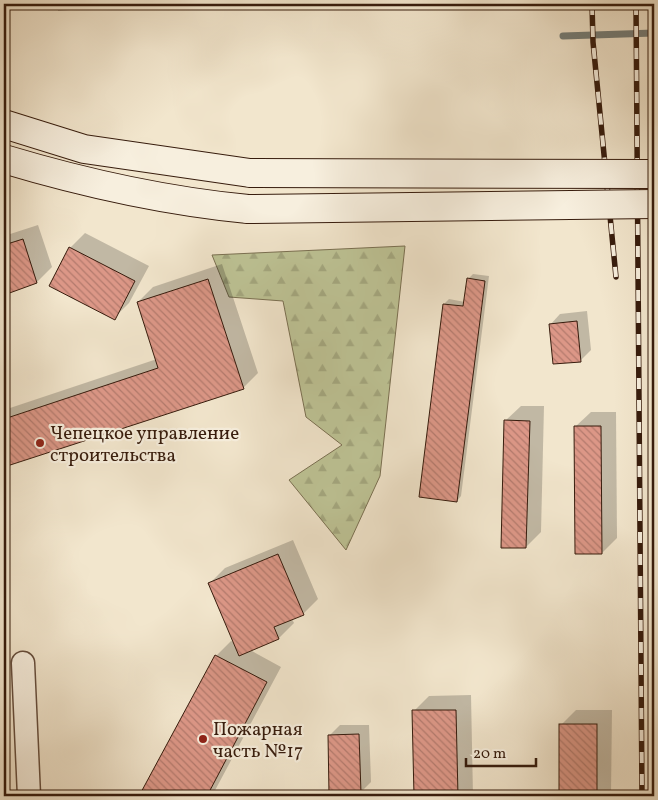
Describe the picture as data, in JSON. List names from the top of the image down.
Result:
{
  "places": ["Чепецкое управление строительства", "Пожарная часть №17"],
  "scale_bar": "20 m"
}
